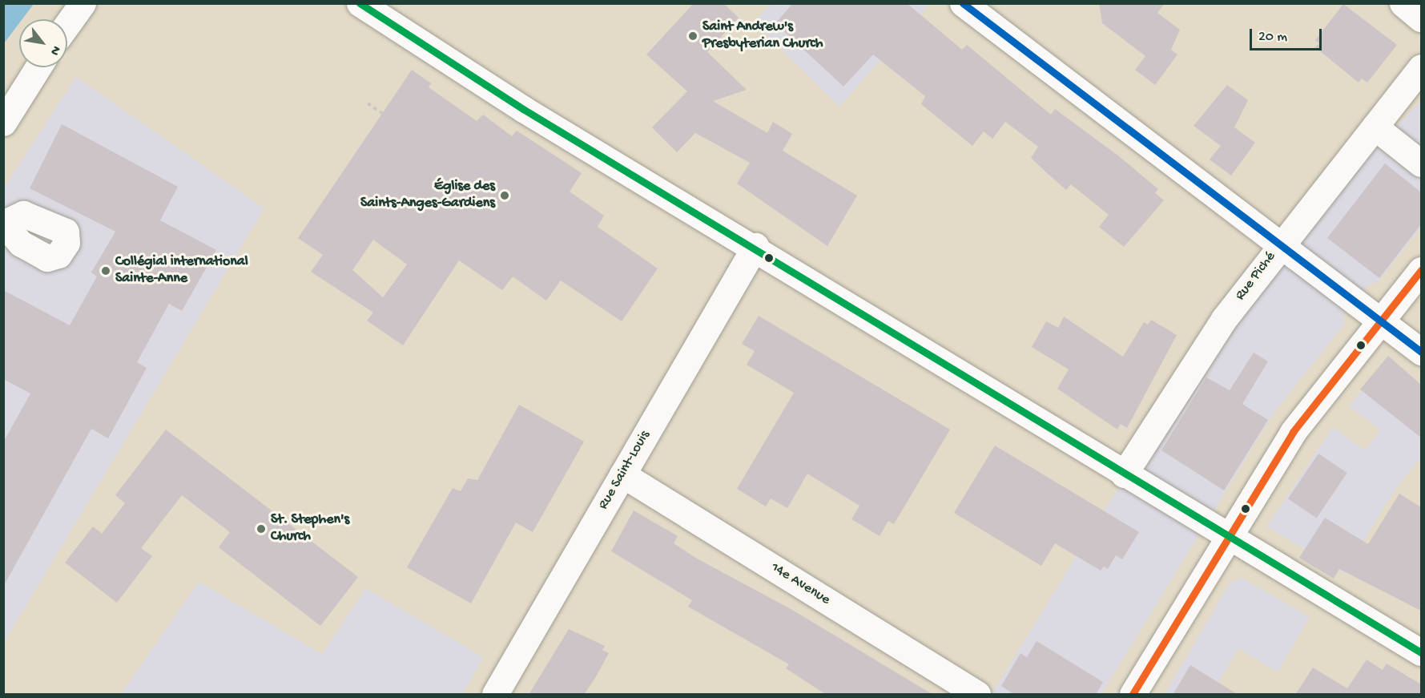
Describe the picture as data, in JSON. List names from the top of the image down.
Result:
{
  "streets": {
    "street": ["Rue Piché", "Rue Saint-Louis", "14e Avenue"]
  },
  "crossings": [
    ["Rue Saint-Louis", "14e Avenue"]
  ],
  "places": [
    "Saint Andrew's Presbyterian Church",
    "Église des Saints-Anges-Gardiens",
    "Collégial international Sainte-Anne",
    "St. Stephen's Church"
  ],
  "scale_bar": "20 m",
  "north": "bottom right"
}
